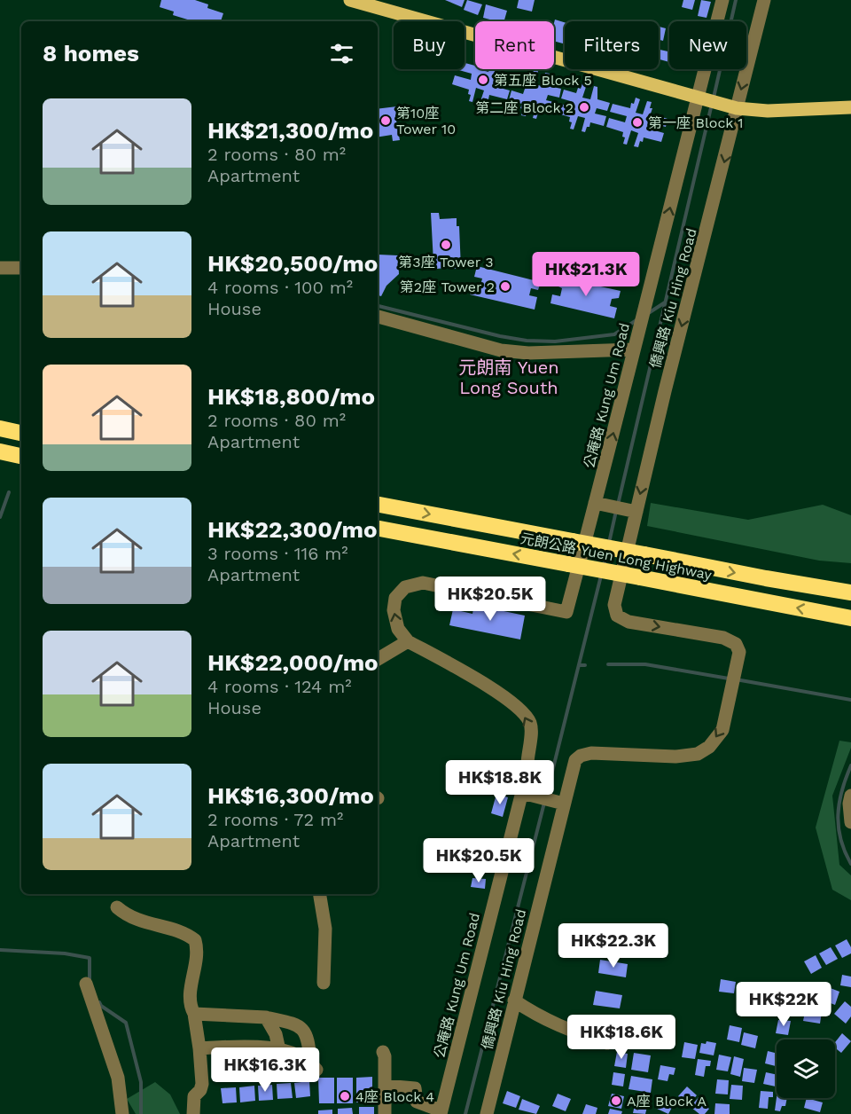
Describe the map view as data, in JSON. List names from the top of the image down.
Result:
{
  "streets": {
    "highway": ["元朗公路 Yuen Long Highway"],
    "street": ["僑興路 Kiu Hing Road", "公庵路 Kung Um Road"]
  },
  "districts": ["元朗南 Yuen Long South"],
  "places": [
    "第五座 Block 5",
    "第二座 Block 2",
    "第10座 Tower 10",
    "第一座 Block 1",
    "第3座 Tower 3",
    "第2座 Tower 2",
    "4座 Block 4",
    "A座 Block A"
  ],
  "page": {
    "chip": [
      "Buy",
      "Rent",
      "Filters",
      "New"
    ],
    "heading": "8 homes",
    "list": [
      {
        "name": "HK$21,300/mo",
        "note": "2 rooms · 80 m² · Apartment"
      },
      {
        "name": "HK$20,500/mo",
        "note": "4 rooms · 100 m² · House"
      },
      {
        "name": "HK$18,800/mo",
        "note": "2 rooms · 80 m² · Apartment"
      },
      {
        "name": "HK$22,300/mo",
        "note": "3 rooms · 116 m² · Apartment"
      },
      {
        "name": "HK$22,000/mo",
        "note": "4 rooms · 124 m² · House"
      },
      {
        "name": "HK$16,300/mo",
        "note": "2 rooms · 72 m² · Apartment"
      }
    ],
    "price": [
      "HK$21.3K",
      "HK$20.5K",
      "HK$18.8K",
      "HK$20.5K",
      "HK$22.3K",
      "HK$22K",
      "HK$18.6K",
      "HK$16.3K"
    ]
  }
}
